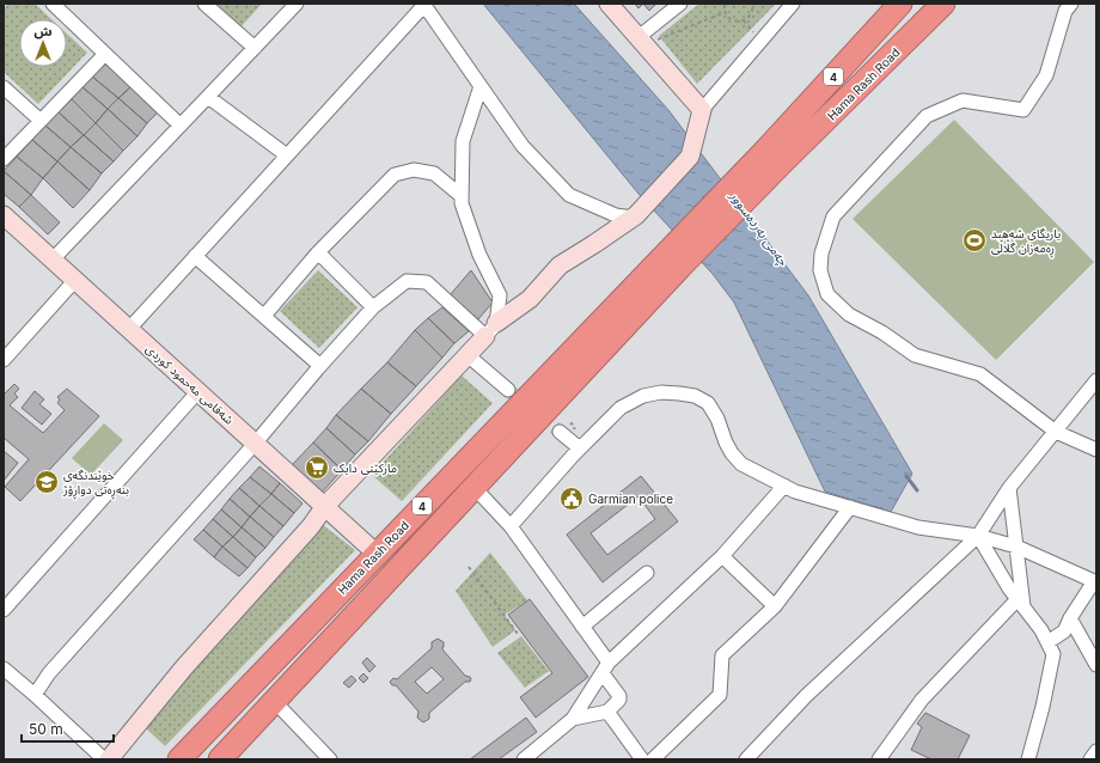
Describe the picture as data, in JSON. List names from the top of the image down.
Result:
{
  "streets": {
    "highway": ["4", "Hama Rash Road"],
    "street": ["شەقامی مەحمود کوردی"]
  },
  "crossings": [
    ["Hama Rash Road", "شەقامی مەحمود کوردی"]
  ],
  "water": ["چەمی بەردەسوور"],
  "places": {
    "sports": ["یاریگای شەهید ڕەمەزان گڵاڵی"],
    "supermarket": ["مارکێتی دایک"],
    "school or university": ["خوێندنگەی بنەڕەتی دواڕۆژ"],
    "public building": ["Garmian police"]
  },
  "scale_bar": "50 m",
  "north": "top"
}
